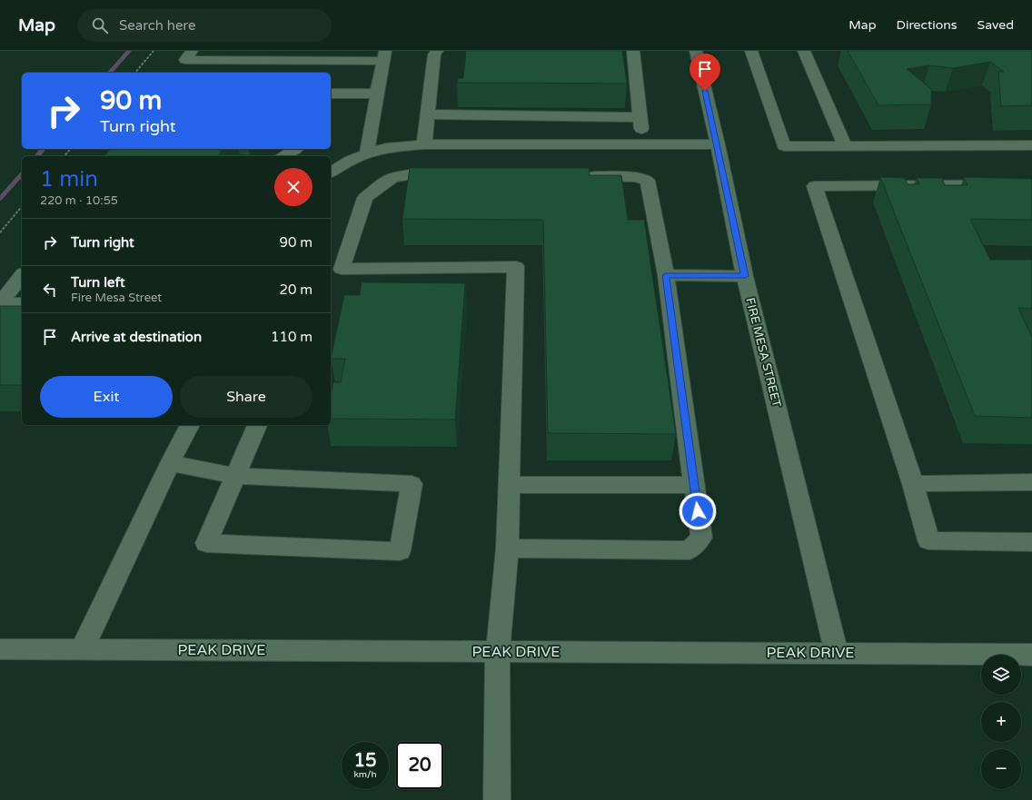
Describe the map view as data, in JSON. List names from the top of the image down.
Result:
{
  "streets": {
    "street": ["FIRE MESA STREET", "PEAK DRIVE"]
  },
  "crossings": [
    ["FIRE MESA STREET", "PEAK DRIVE"]
  ],
  "page": {
    "header": "Map",
    "search": "Search here",
    "nav": ["Map", "Directions", "Saved"],
    "turn": ["90 m", "Turn right"],
    "heading": ["1 min", "220 m · 10:55"],
    "list": [
      {
        "name": "Turn right",
        "value": "90 m"
      },
      {
        "name": "Turn left",
        "note": "Fire Mesa Street",
        "value": "20 m"
      },
      {
        "name": "Arrive at destination",
        "value": "110 m"
      }
    ],
    "buttons": ["Exit", "Share"],
    "map_buttons": ["+", "−"],
    "speed": "15 km/h",
    "limit": "20"
  }
}
